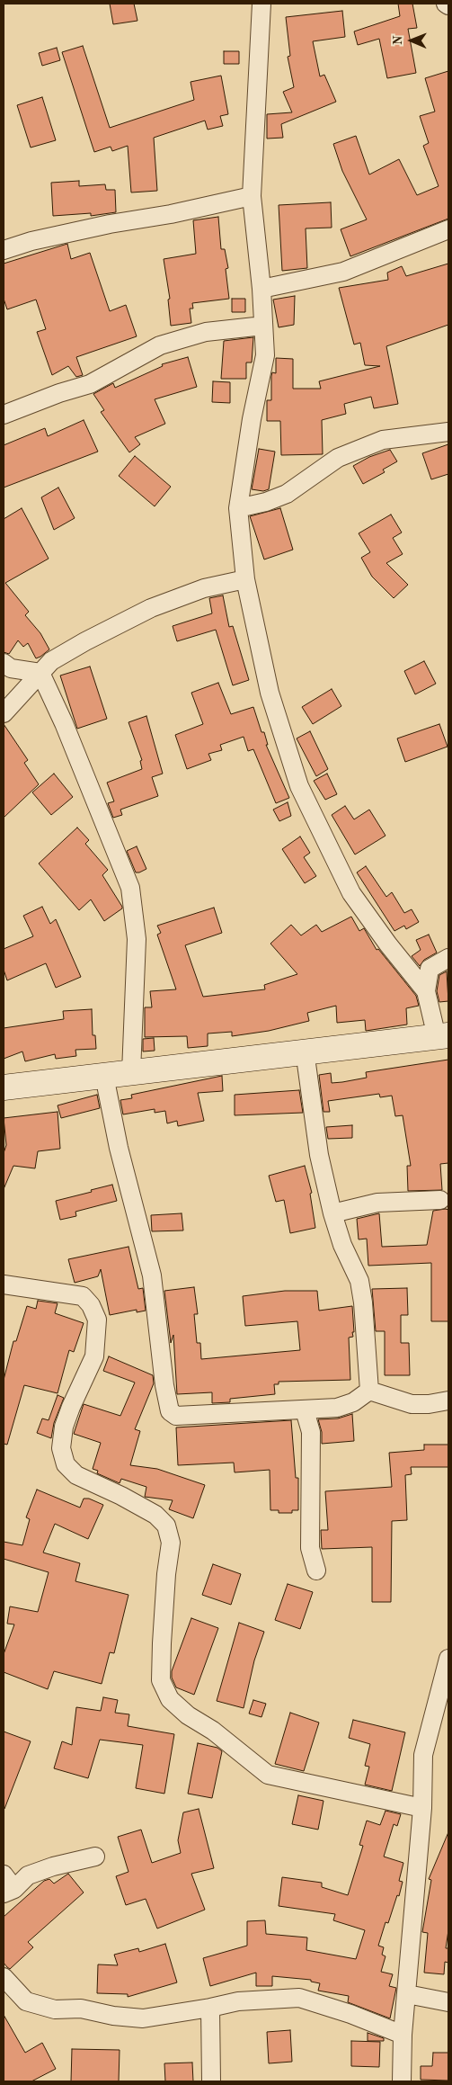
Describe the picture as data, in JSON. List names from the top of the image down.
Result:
{
  "north": "left"
}
